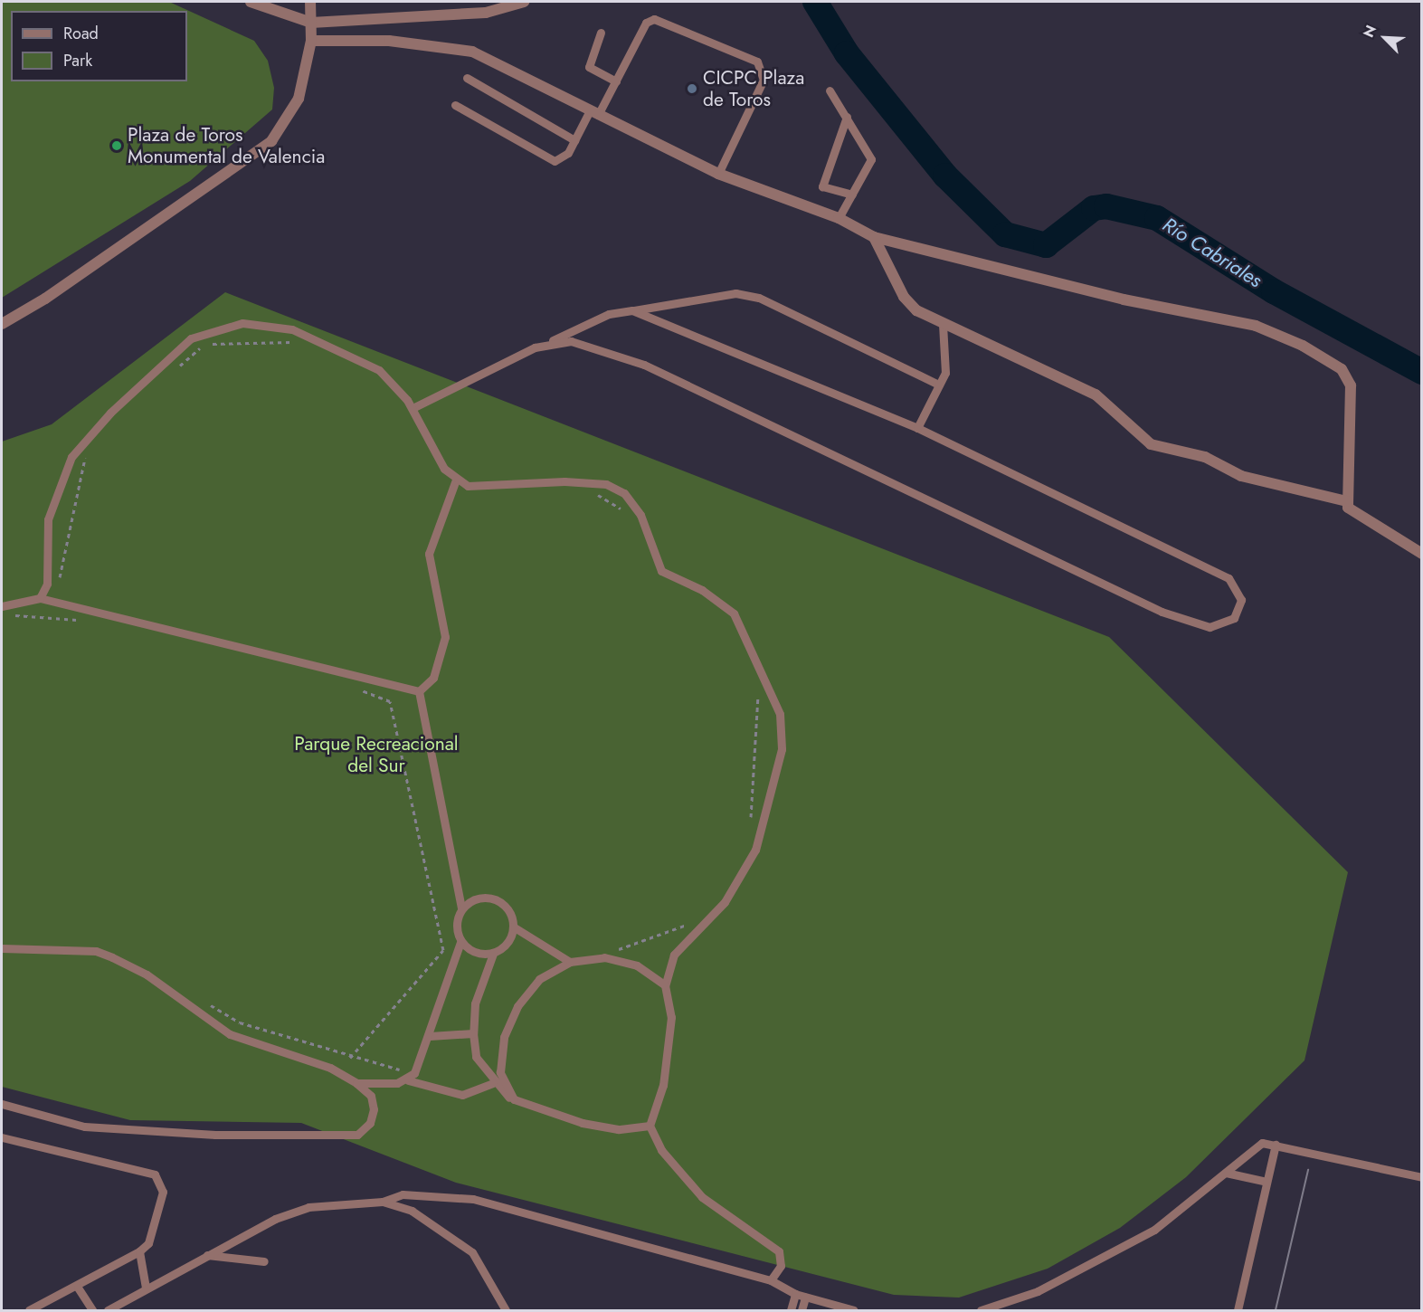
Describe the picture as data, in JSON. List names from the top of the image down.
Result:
{
  "water": ["Río Cabriales"],
  "parks": ["Parque Recreacional del Sur"],
  "places": ["CICPC Plaza de Toros", "Plaza de Toros Monumental de Valencia"],
  "legend": ["Road", "Park"],
  "north": "top left"
}
